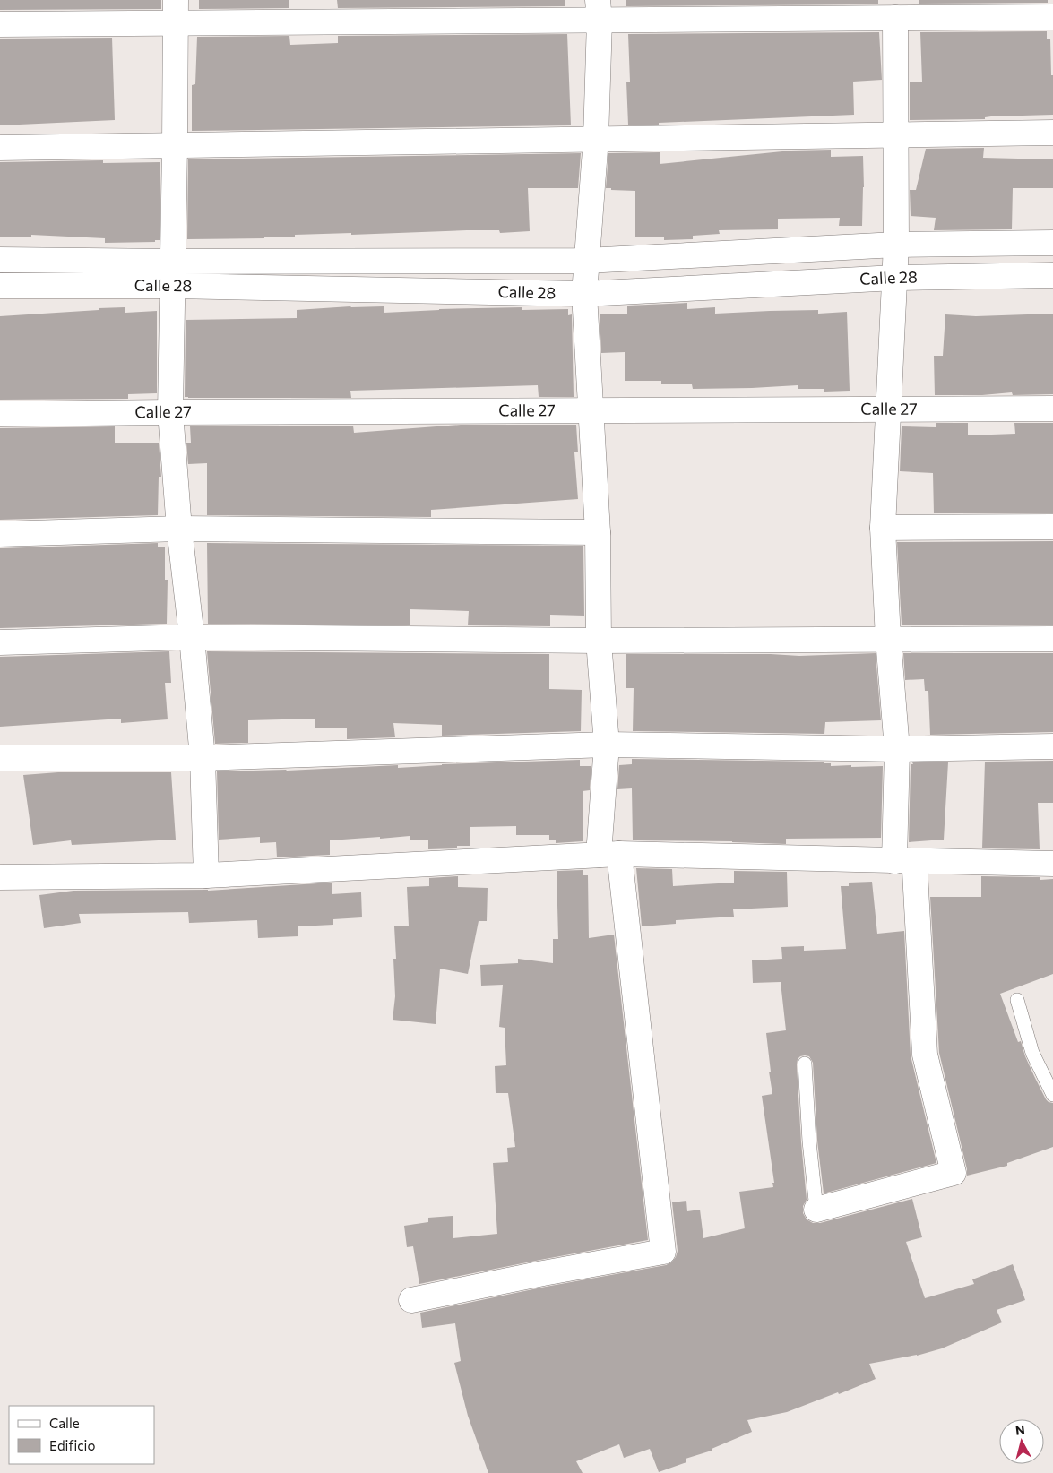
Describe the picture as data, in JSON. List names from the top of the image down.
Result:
{
  "streets": {
    "street": ["Calle 28", "Calle 27"]
  },
  "legend": ["Calle", "Edificio"],
  "north": "top"
}
